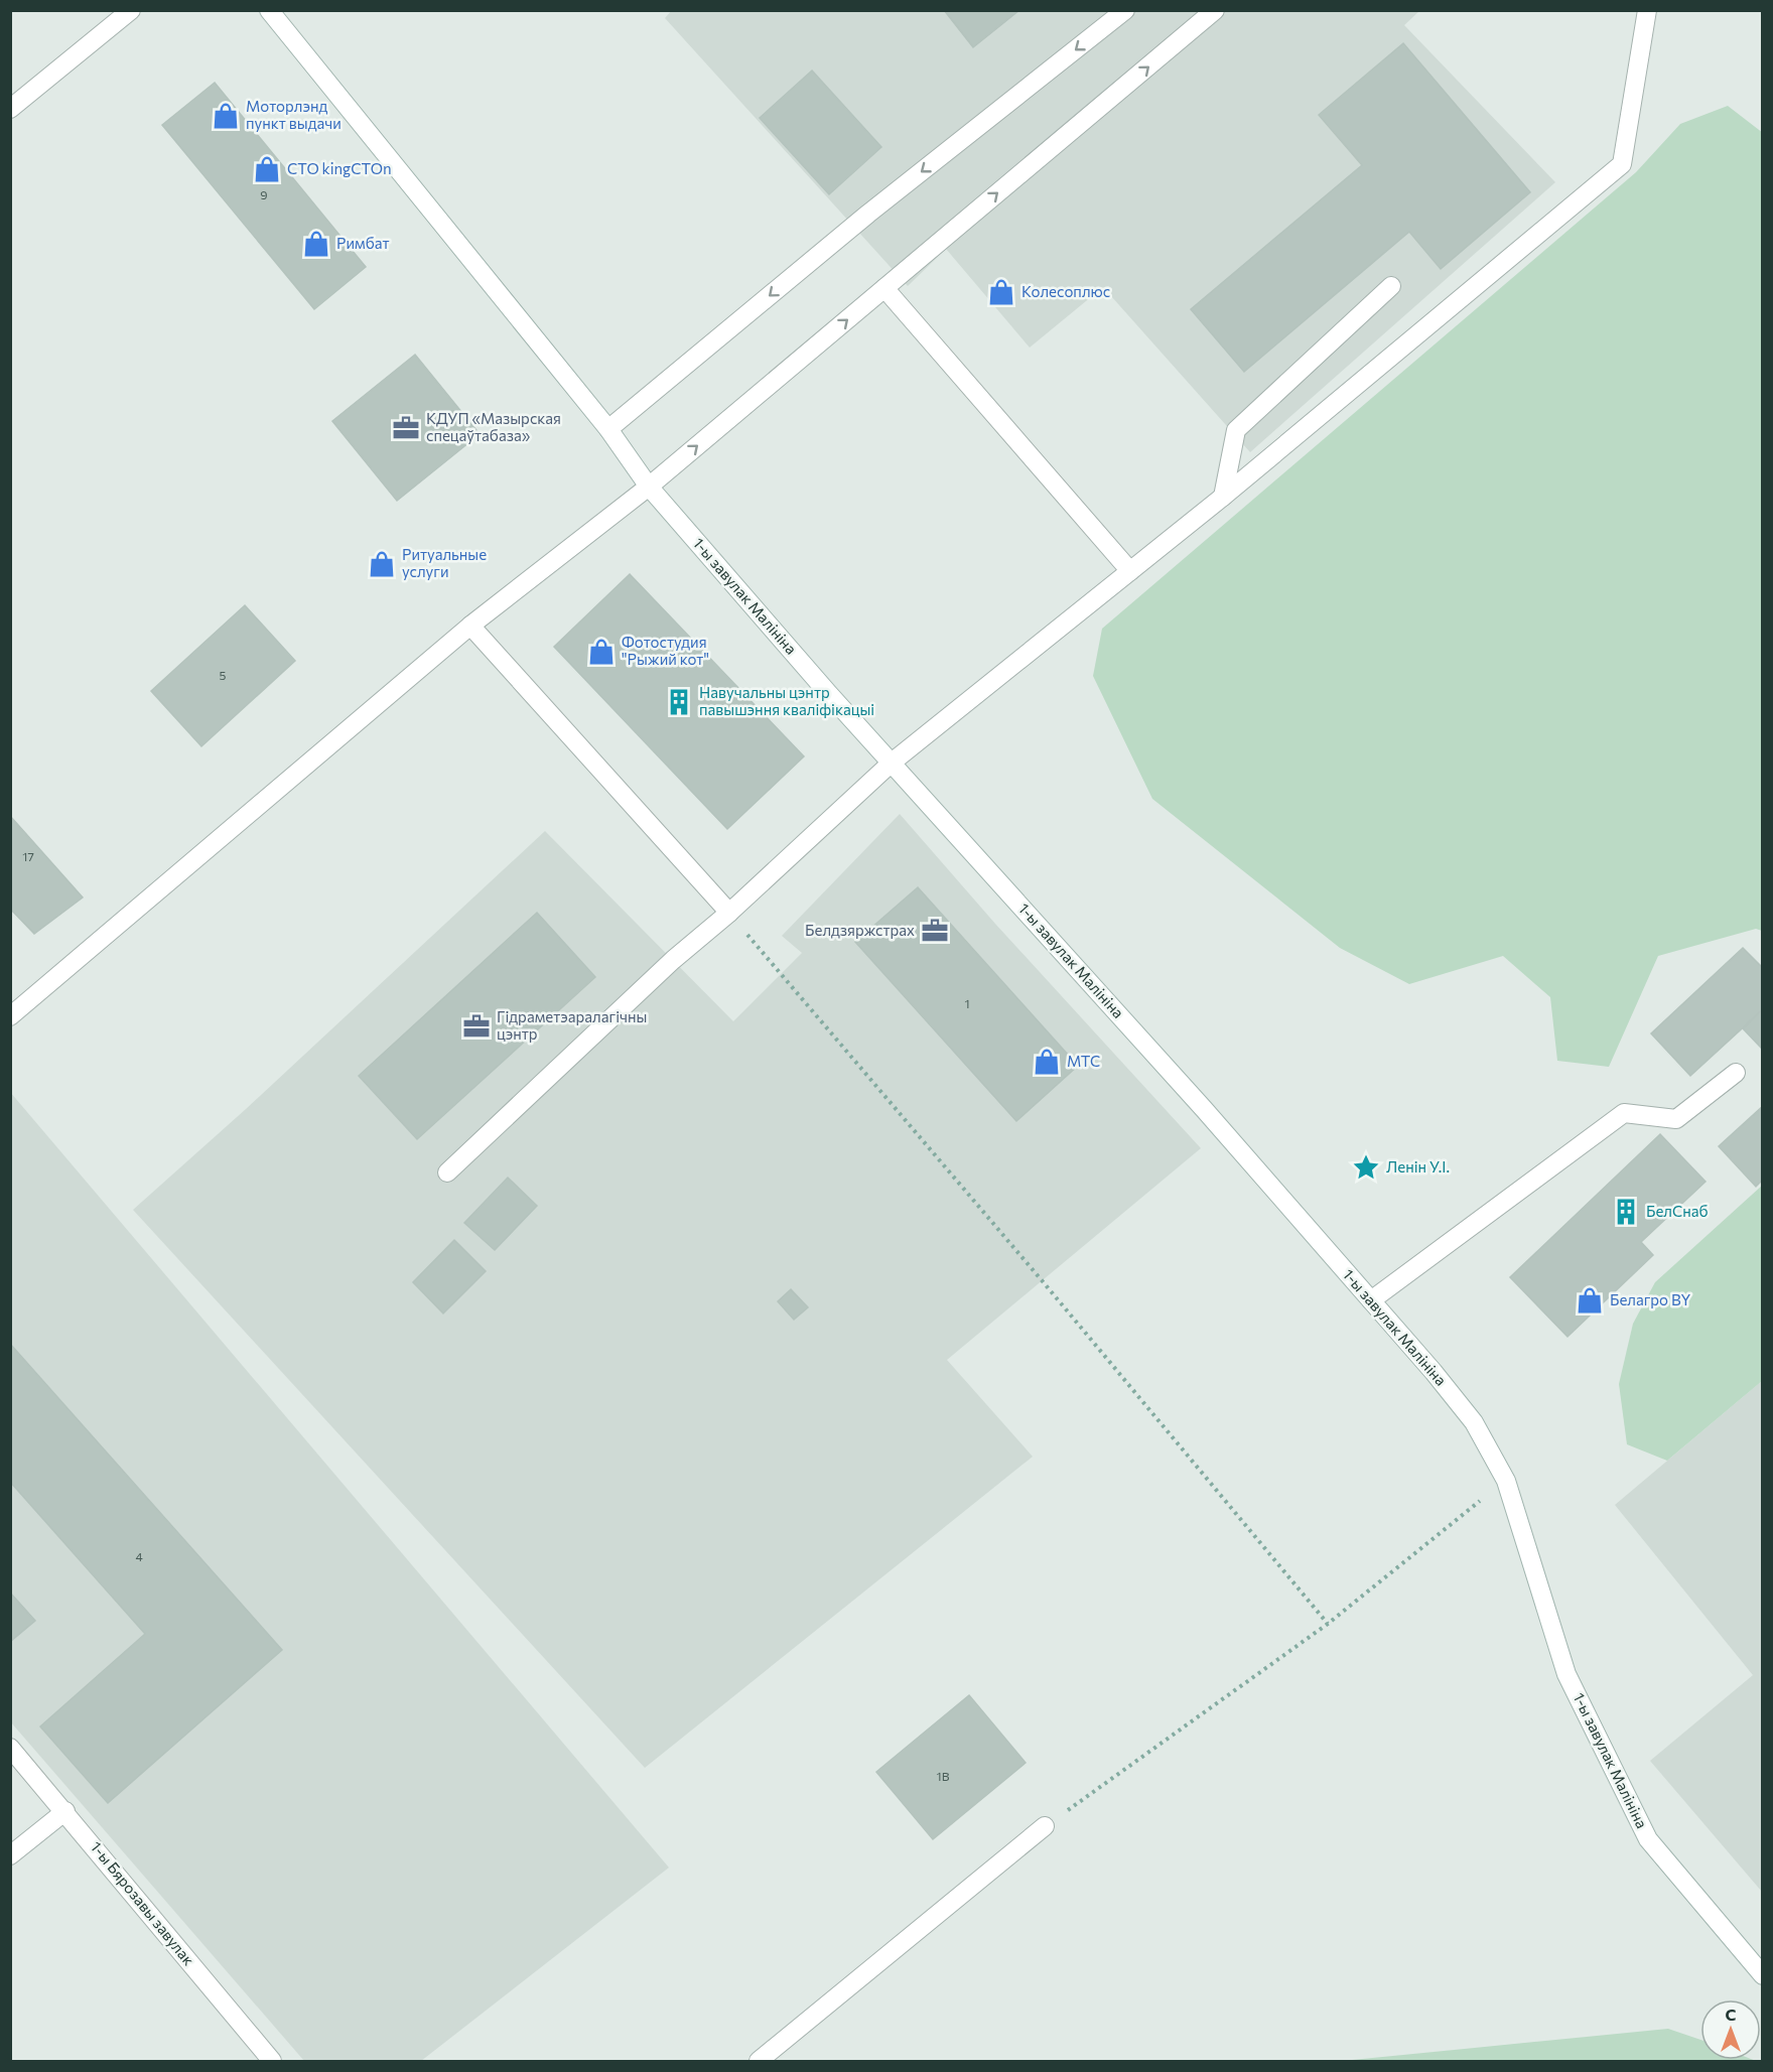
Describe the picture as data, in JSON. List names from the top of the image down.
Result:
{
  "streets": {
    "street": ["1-ы завулак Малініна", "1-ы Бярозавы завулак"]
  },
  "places": {
    "shop": [
      "Моторлэнд пункт выдачи",
      "СТО kingCTOn",
      "Римбат",
      "Колесоплюс",
      "Ритуальные услуги",
      "Фотостудия \"Рыжий кот\"",
      "МТС",
      "Белагро BY"
    ],
    "office": ["КДУП «Мазырская спецаўтабаза»", "Белдзяржстрах", "Гідраметэаралагічны цэнтр"],
    "building": ["Навучальны цэнтр павышэння кваліфікацыі", "БелСнаб"],
    "place": ["Ленін У.І."]
  },
  "house_numbers": [
    "9",
    "5",
    "17",
    "1",
    "4",
    "1В"
  ],
  "north": "top"
}
